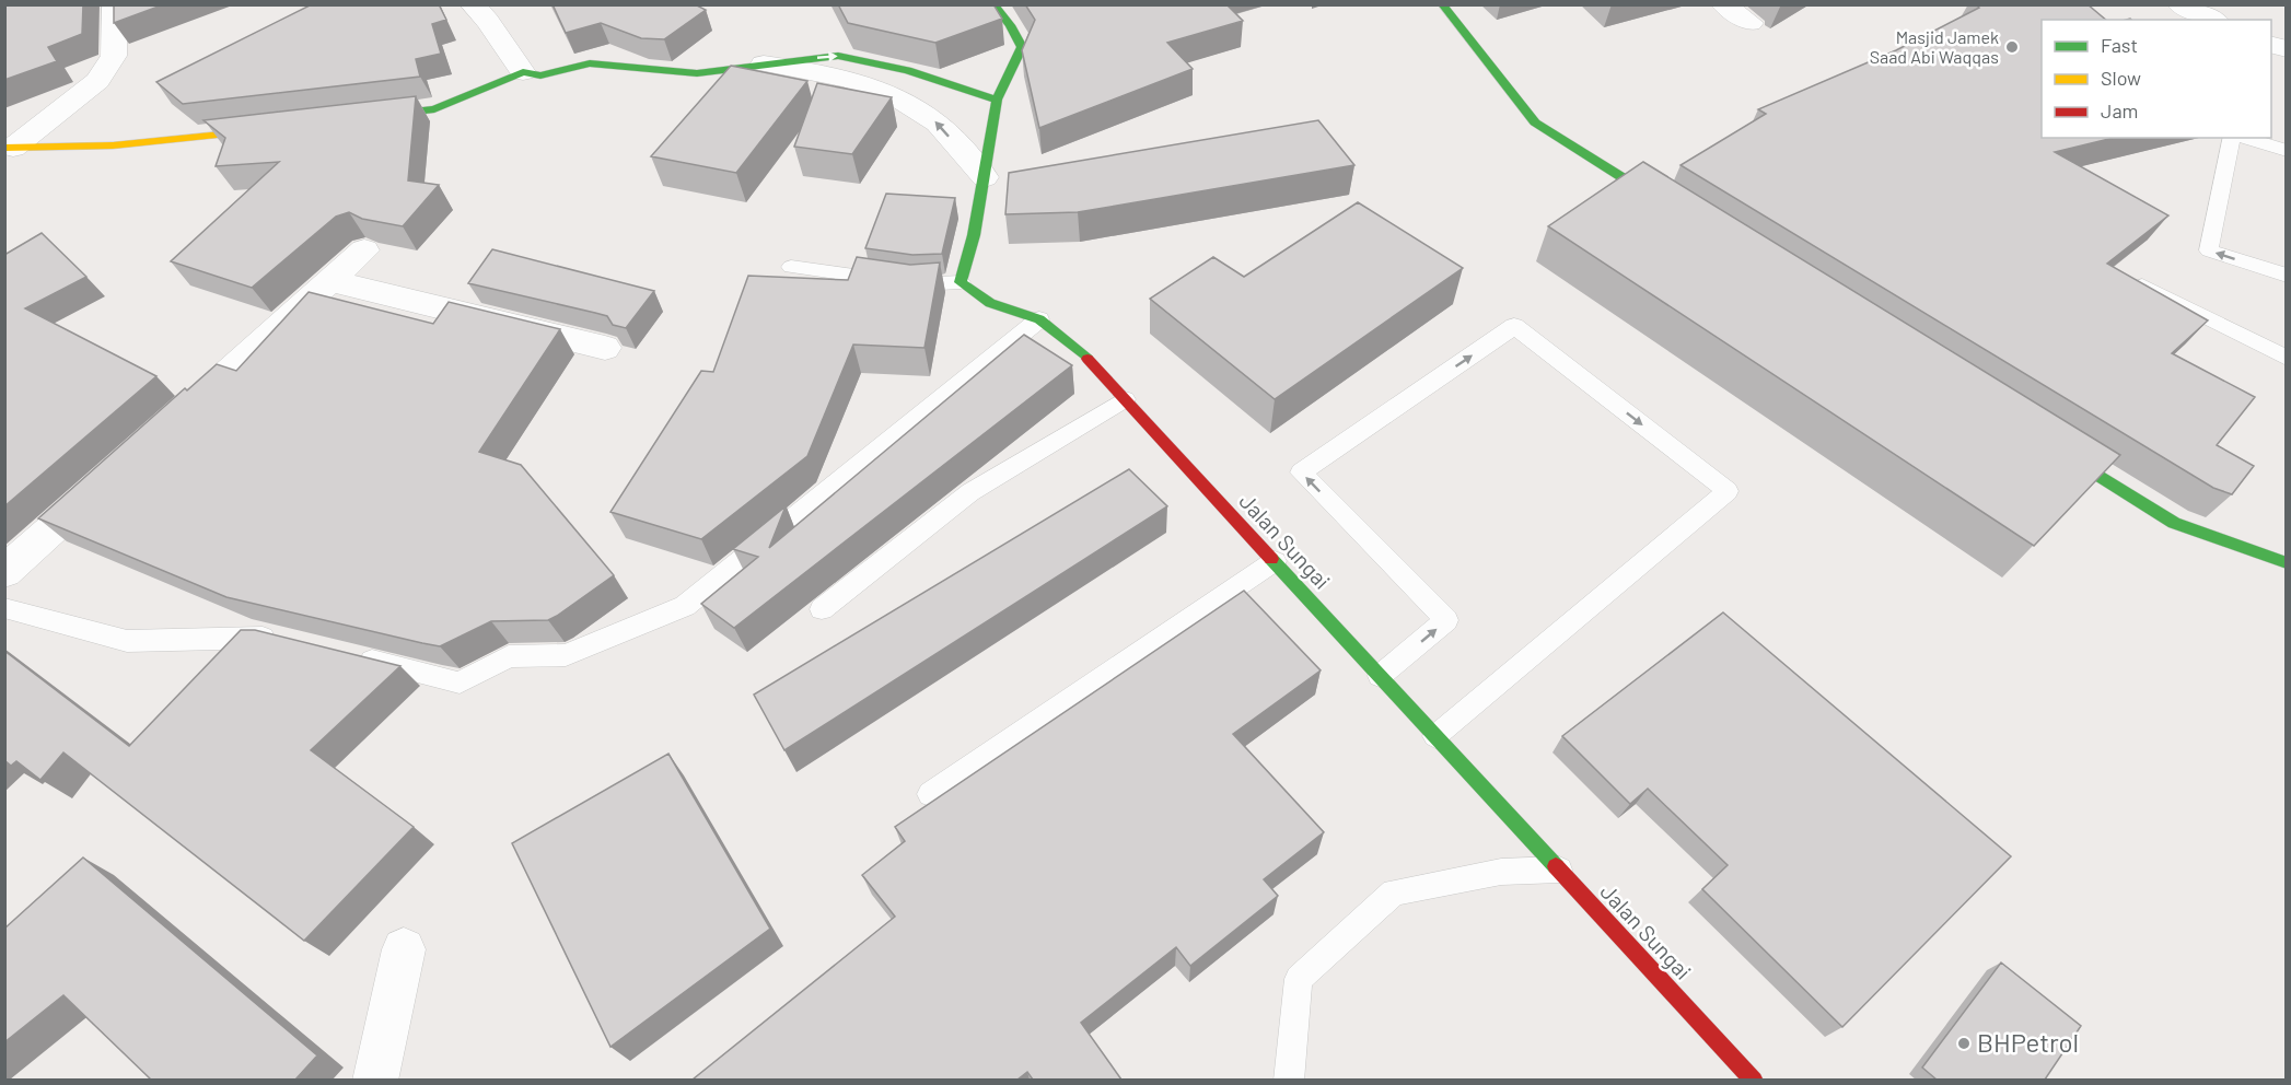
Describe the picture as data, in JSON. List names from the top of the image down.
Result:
{
  "streets": {
    "street": ["Jalan Sungai"]
  },
  "places": ["Masjid Jamek Saad Abi Waqqas", "BHPetrol"],
  "legend": ["Fast", "Slow", "Jam"]
}
